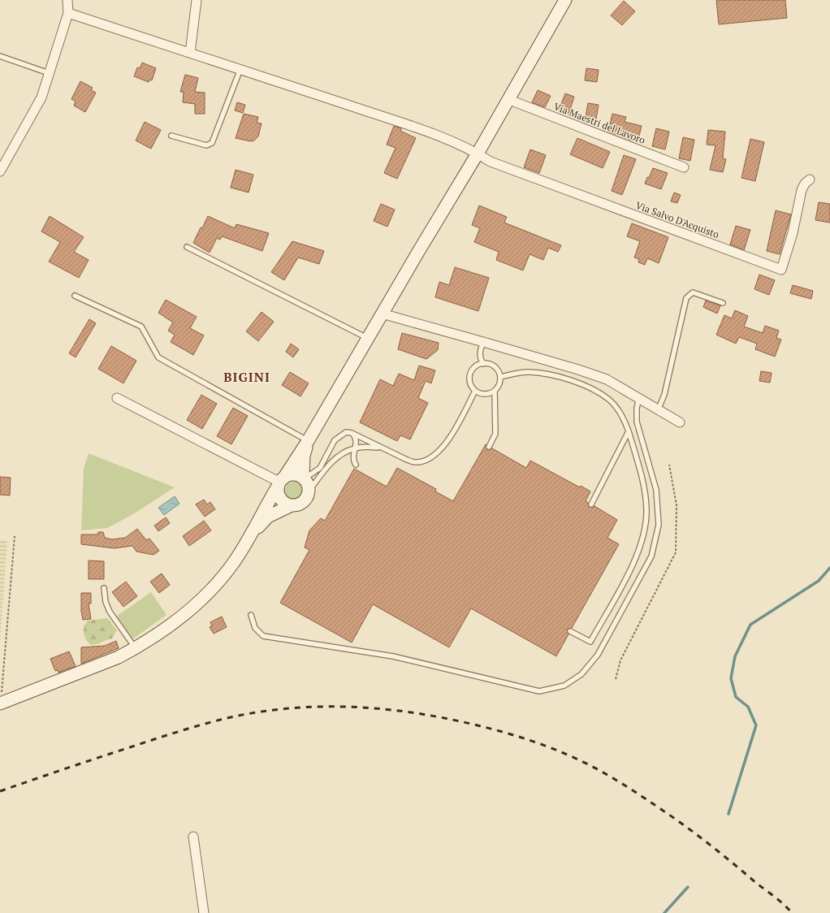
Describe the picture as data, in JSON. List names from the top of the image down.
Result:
{
  "streets": {
    "street": ["Via Maestri del Lavoro", "Via Salvo D'Acquisto"]
  },
  "districts": ["BIGINI"]
}
